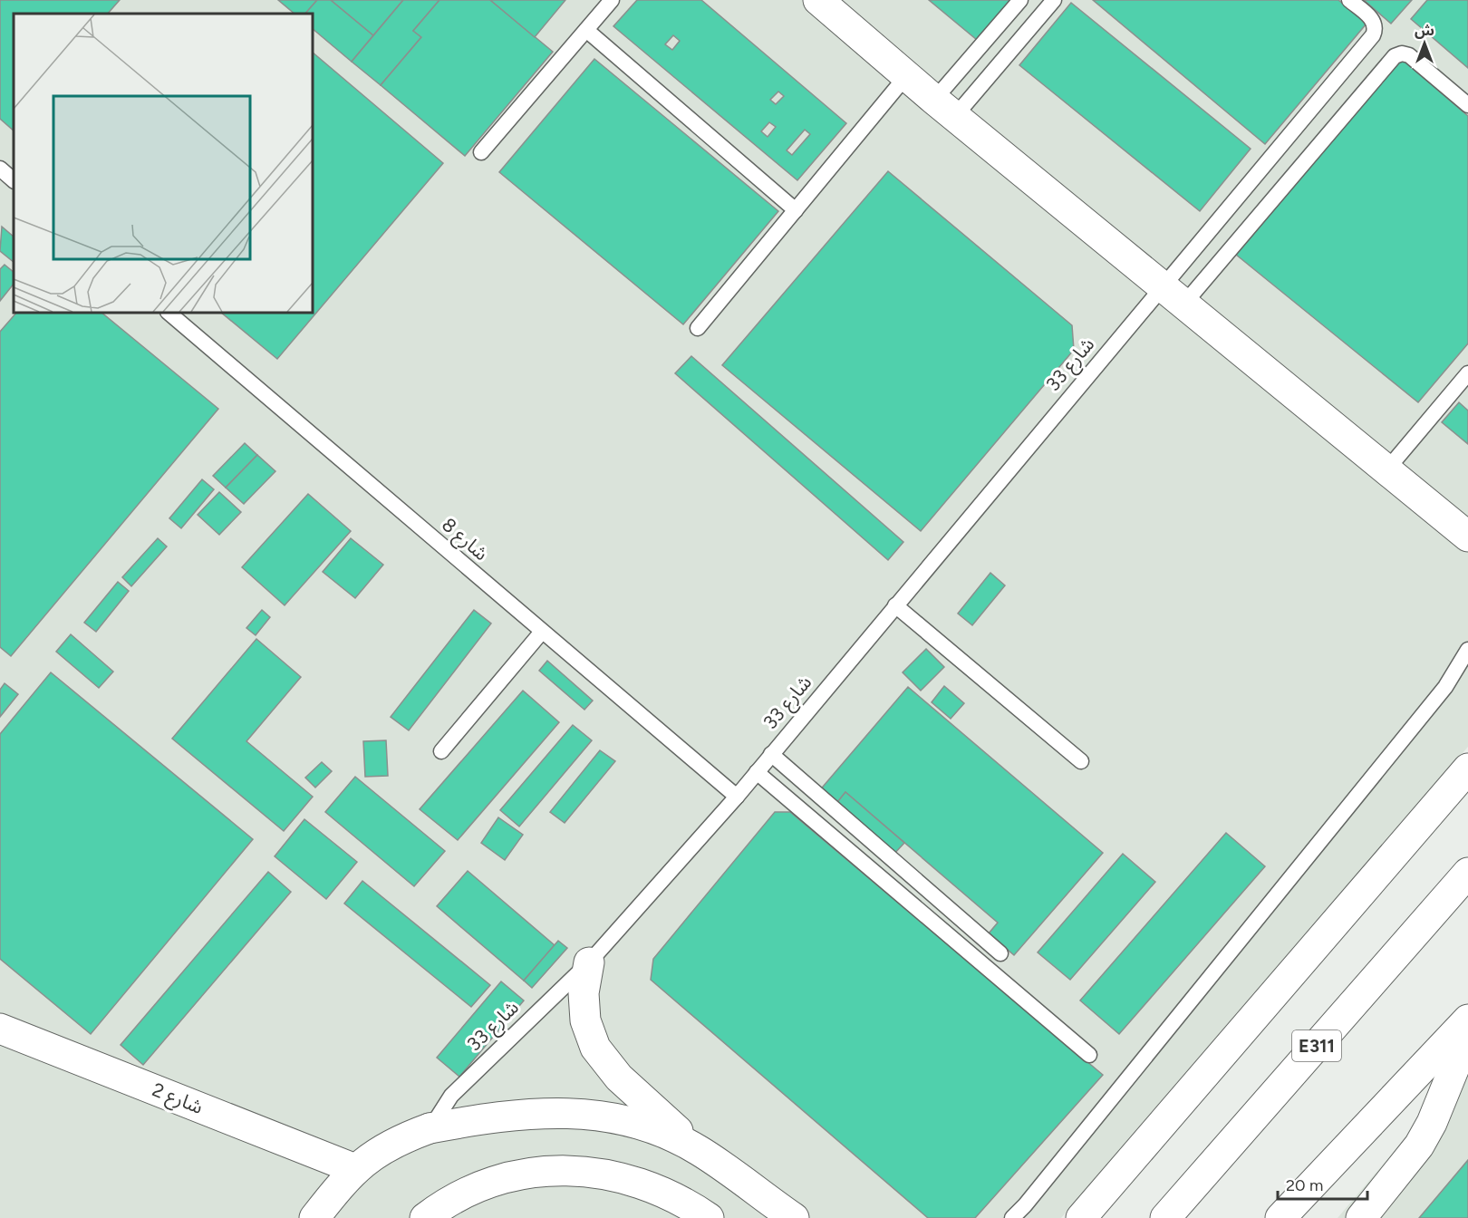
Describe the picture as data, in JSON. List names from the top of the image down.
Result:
{
  "streets": {
    "main road": ["E311", "شارع 2"],
    "lane": ["شارع 33", "شارع 8"]
  },
  "crossings": [
    ["شارع 33", "شارع 8"]
  ],
  "scale_bar": "20 m",
  "north": "top"
}
